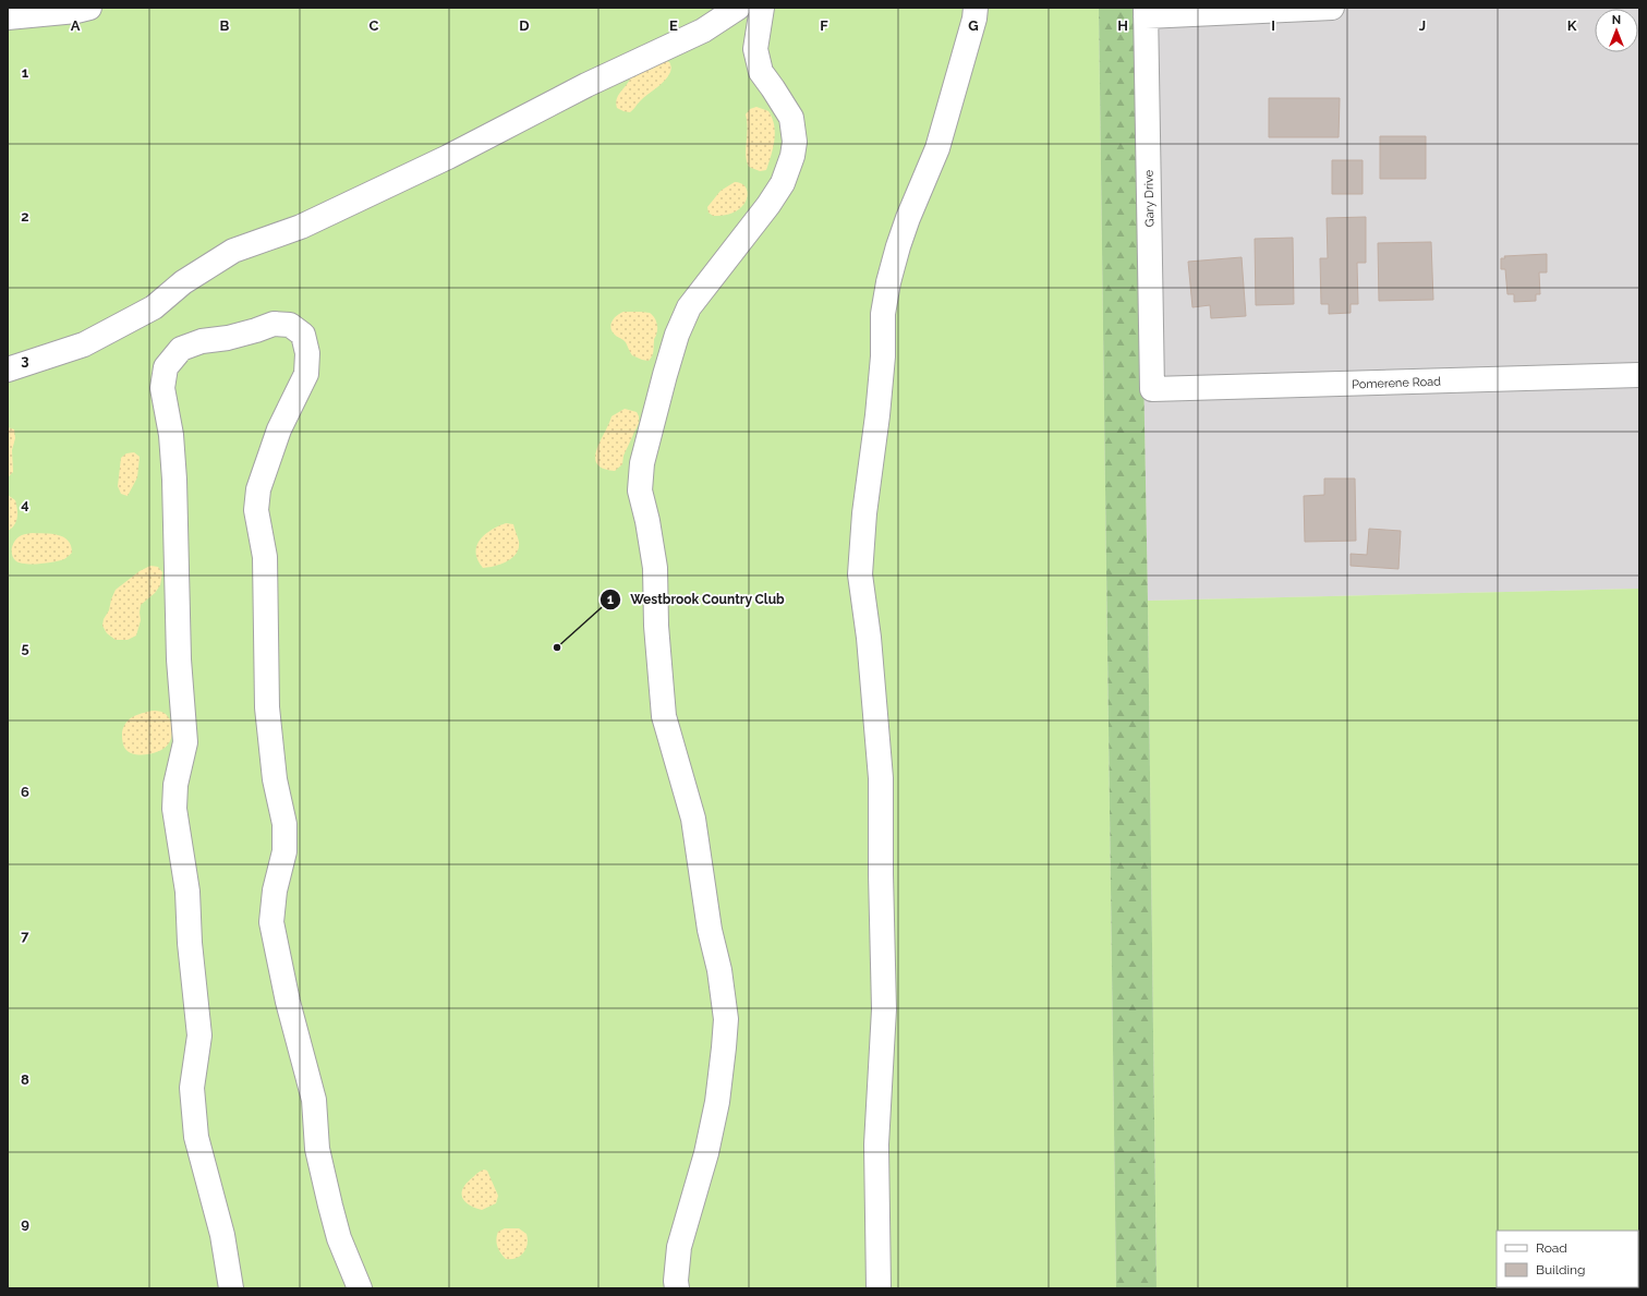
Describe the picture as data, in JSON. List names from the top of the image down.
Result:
{
  "streets": {
    "street": ["Gary Drive", "Pomerene Road"]
  },
  "crossings": [
    ["Gary Drive", "Pomerene Road"]
  ],
  "places": ["Westbrook Country Club"],
  "legend": ["Road", "Building"],
  "north": "top",
  "grid": {
    "columns": [
      "A",
      "B",
      "C",
      "D",
      "E",
      "F",
      "G",
      "H",
      "I",
      "J",
      "K"
    ],
    "rows": [
      "1",
      "2",
      "3",
      "4",
      "5",
      "6",
      "7",
      "8",
      "9"
    ]
  }
}
